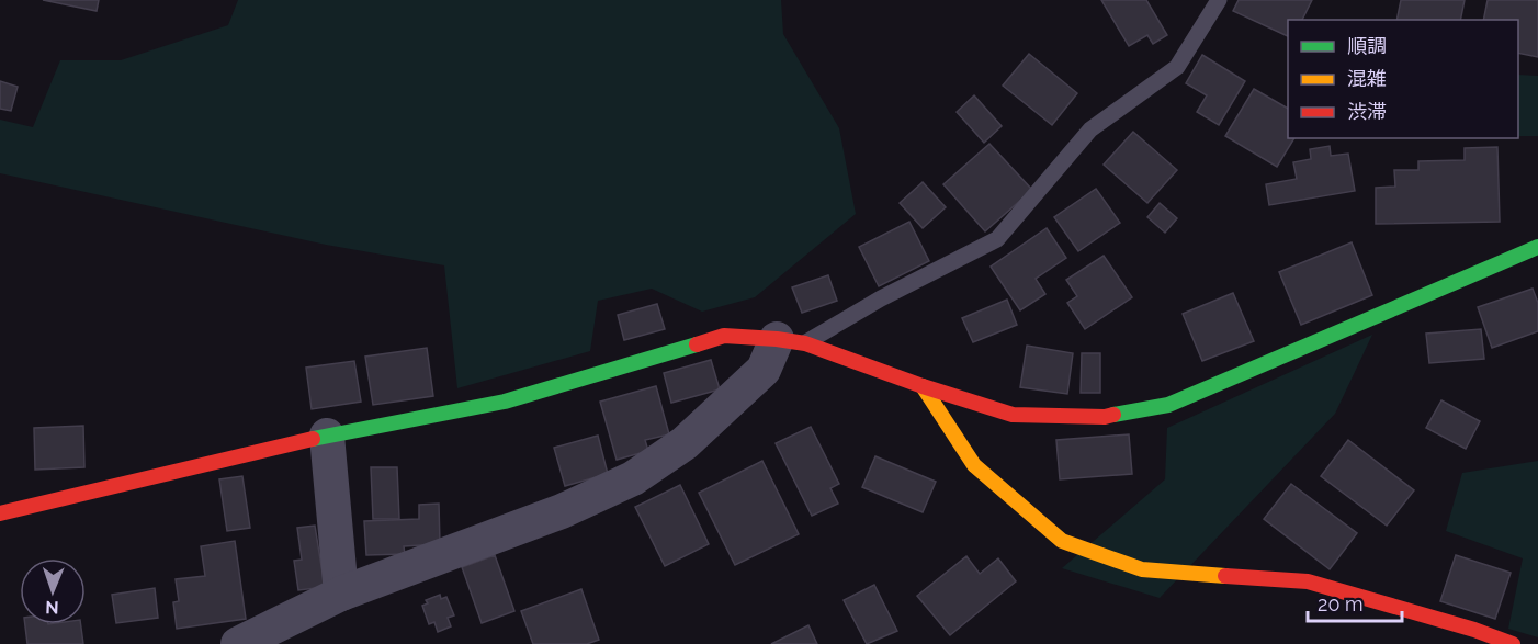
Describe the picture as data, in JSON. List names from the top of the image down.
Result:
{
  "legend": ["順調", "混雑", "渋滞"],
  "scale_bar": "20 m",
  "north": "bottom"
}
